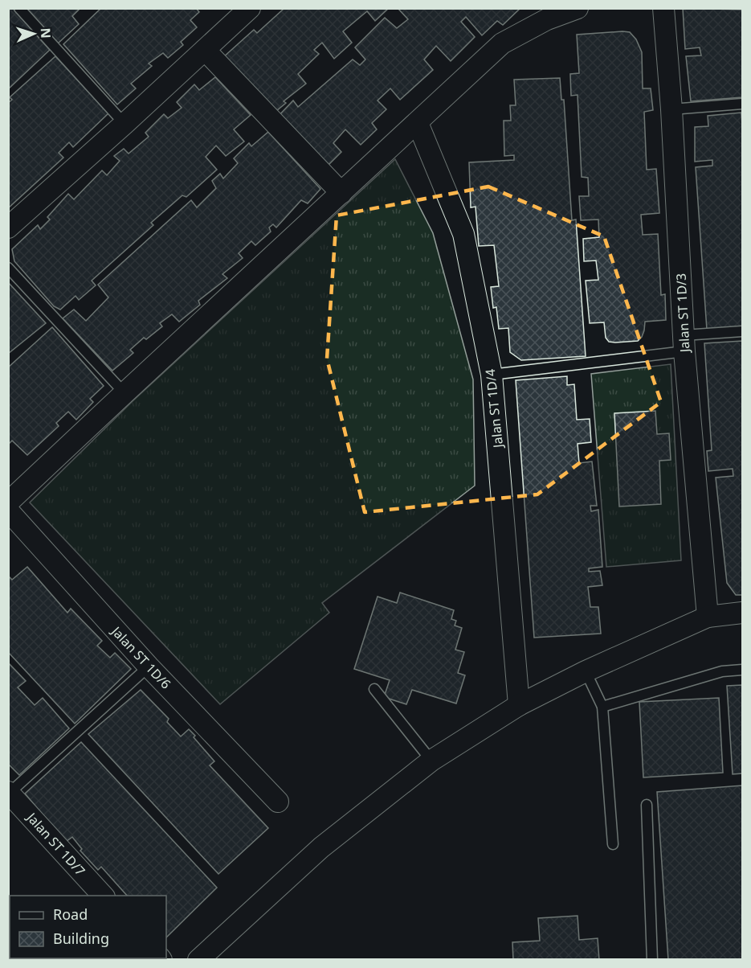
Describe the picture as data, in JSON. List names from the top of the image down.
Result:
{
  "streets": {
    "street": [
      "Jalan ST 1D/3",
      "Jalan ST 1D/4",
      "Jalan ST 1D/6",
      "Jalan ST 1D/7"
    ]
  },
  "legend": ["Road", "Building"],
  "north": "right"
}
